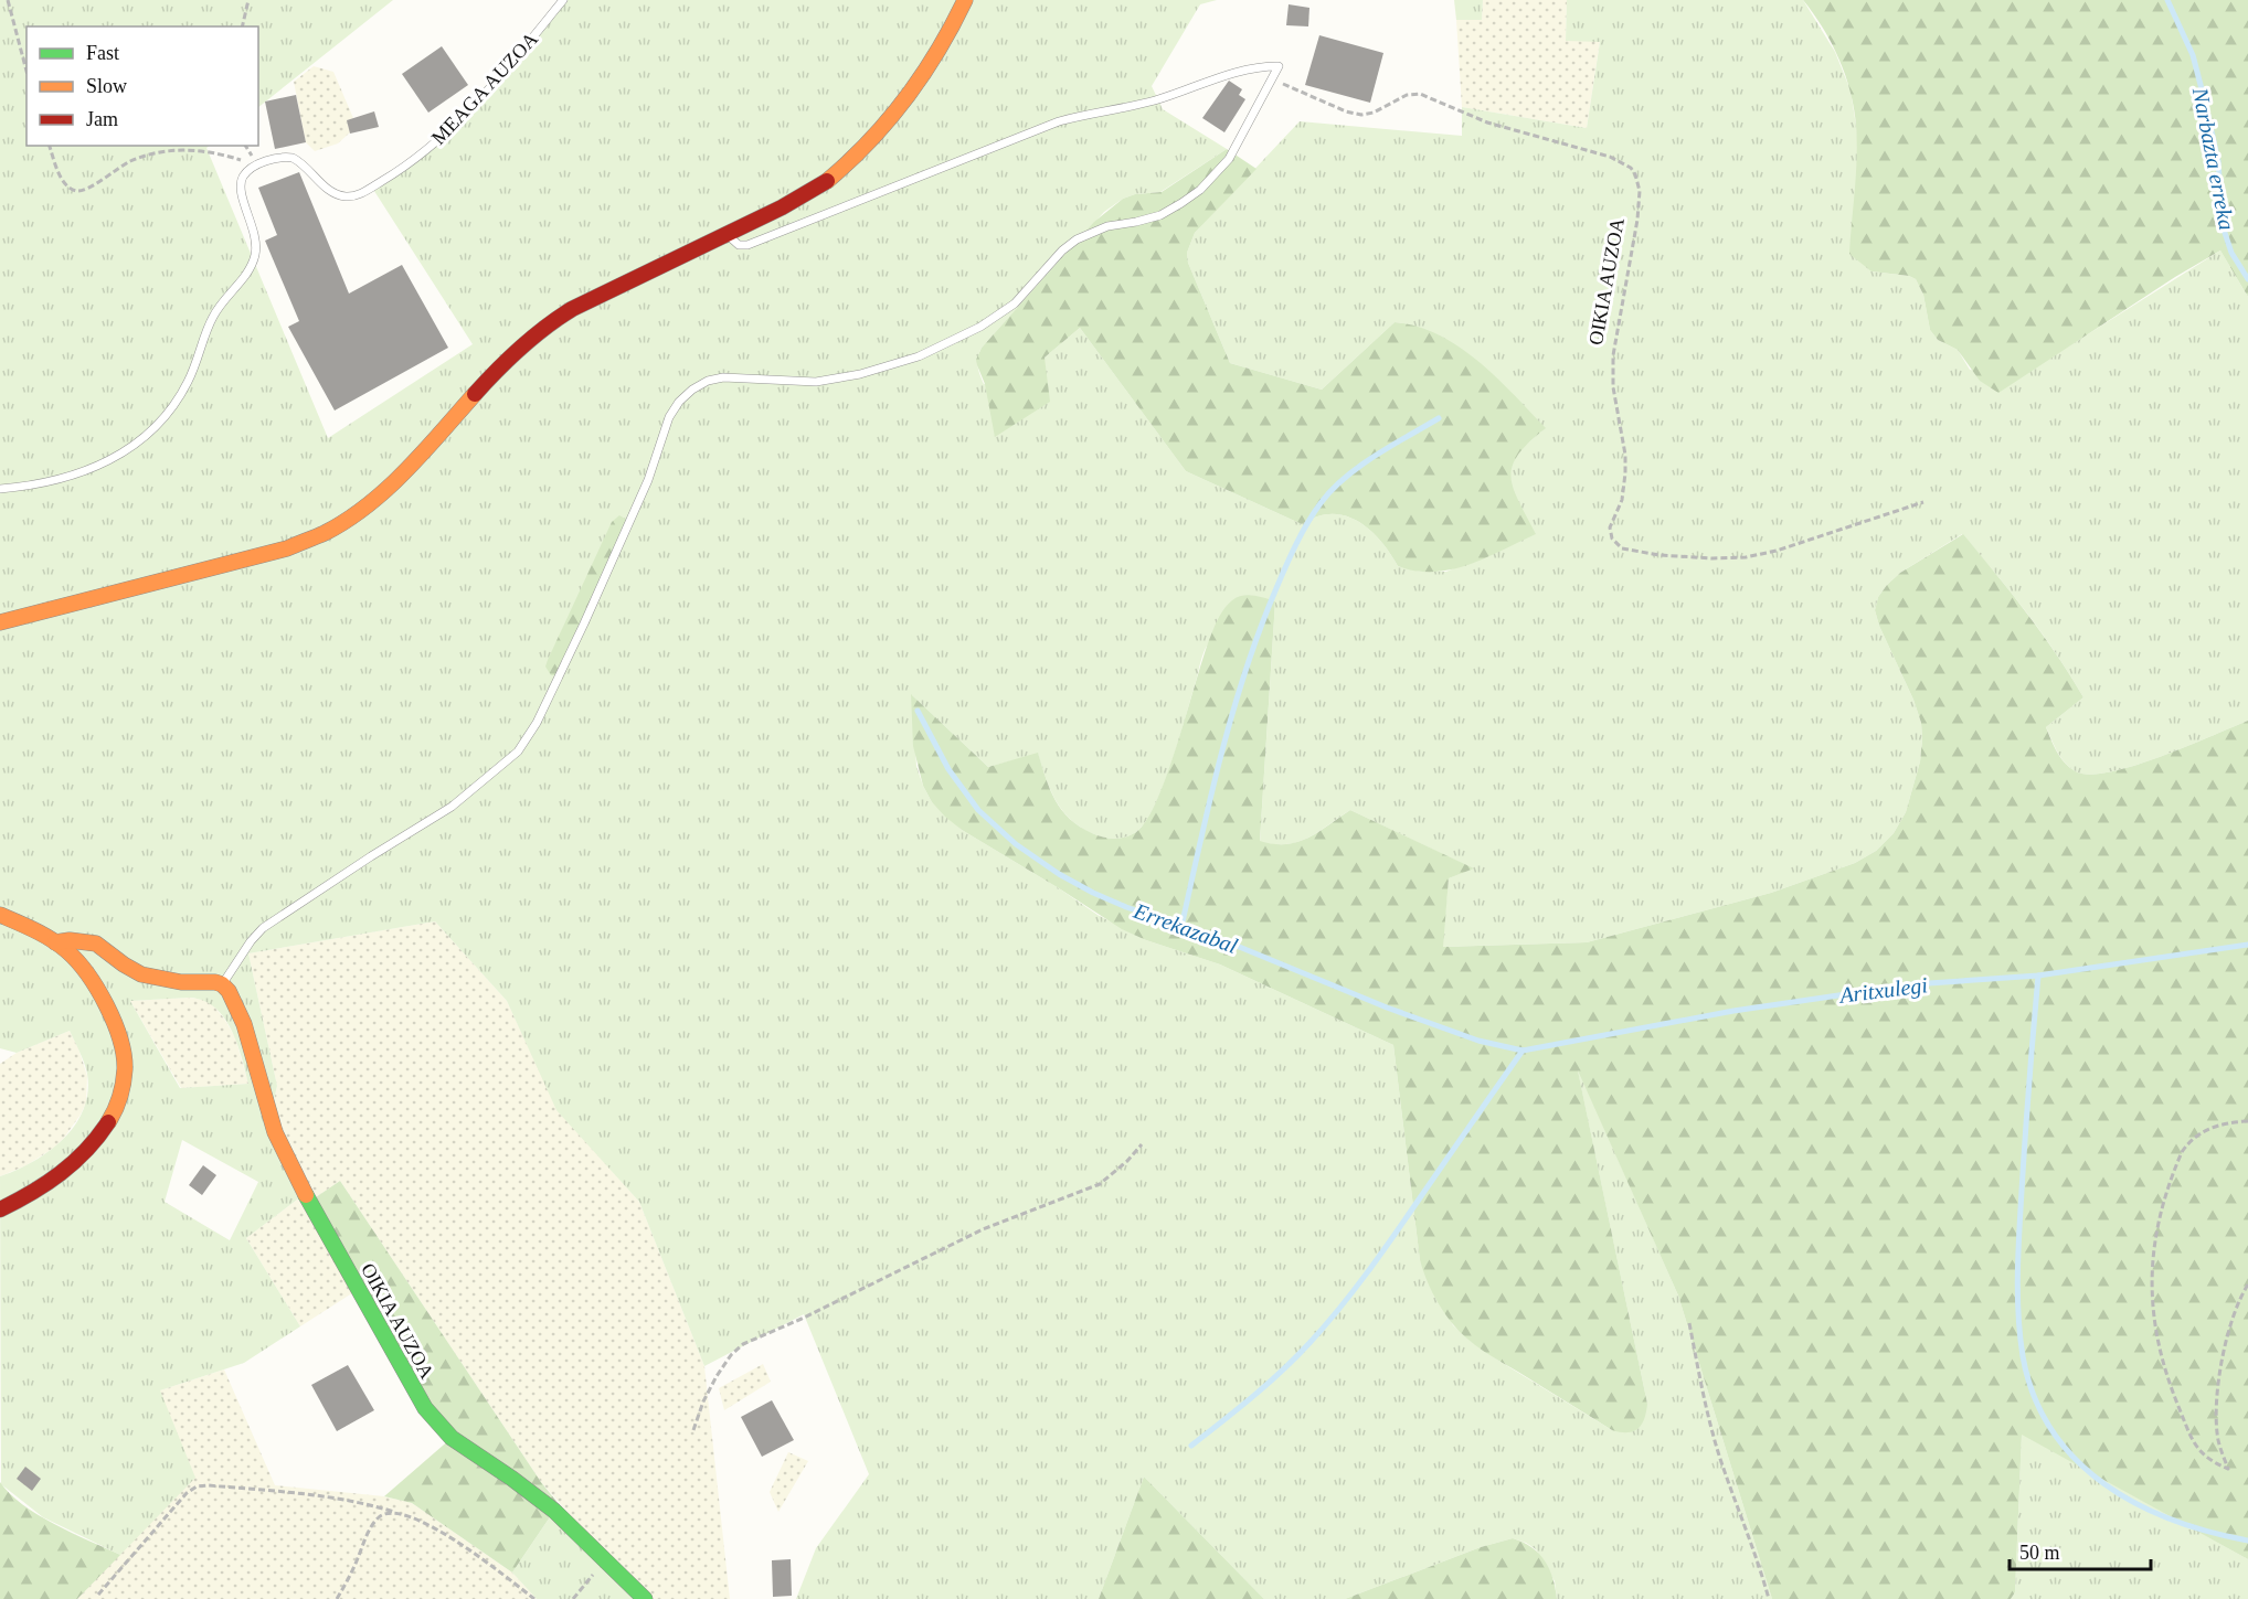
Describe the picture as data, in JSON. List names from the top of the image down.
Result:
{
  "streets": {
    "street": ["OIKIA AUZOA"],
    "lane": ["MEAGA AUZOA"]
  },
  "water": ["Narbazta erreka", "Errekazabal", "Aritxulegi"],
  "legend": ["Fast", "Slow", "Jam"],
  "scale_bar": "50 m"
}
